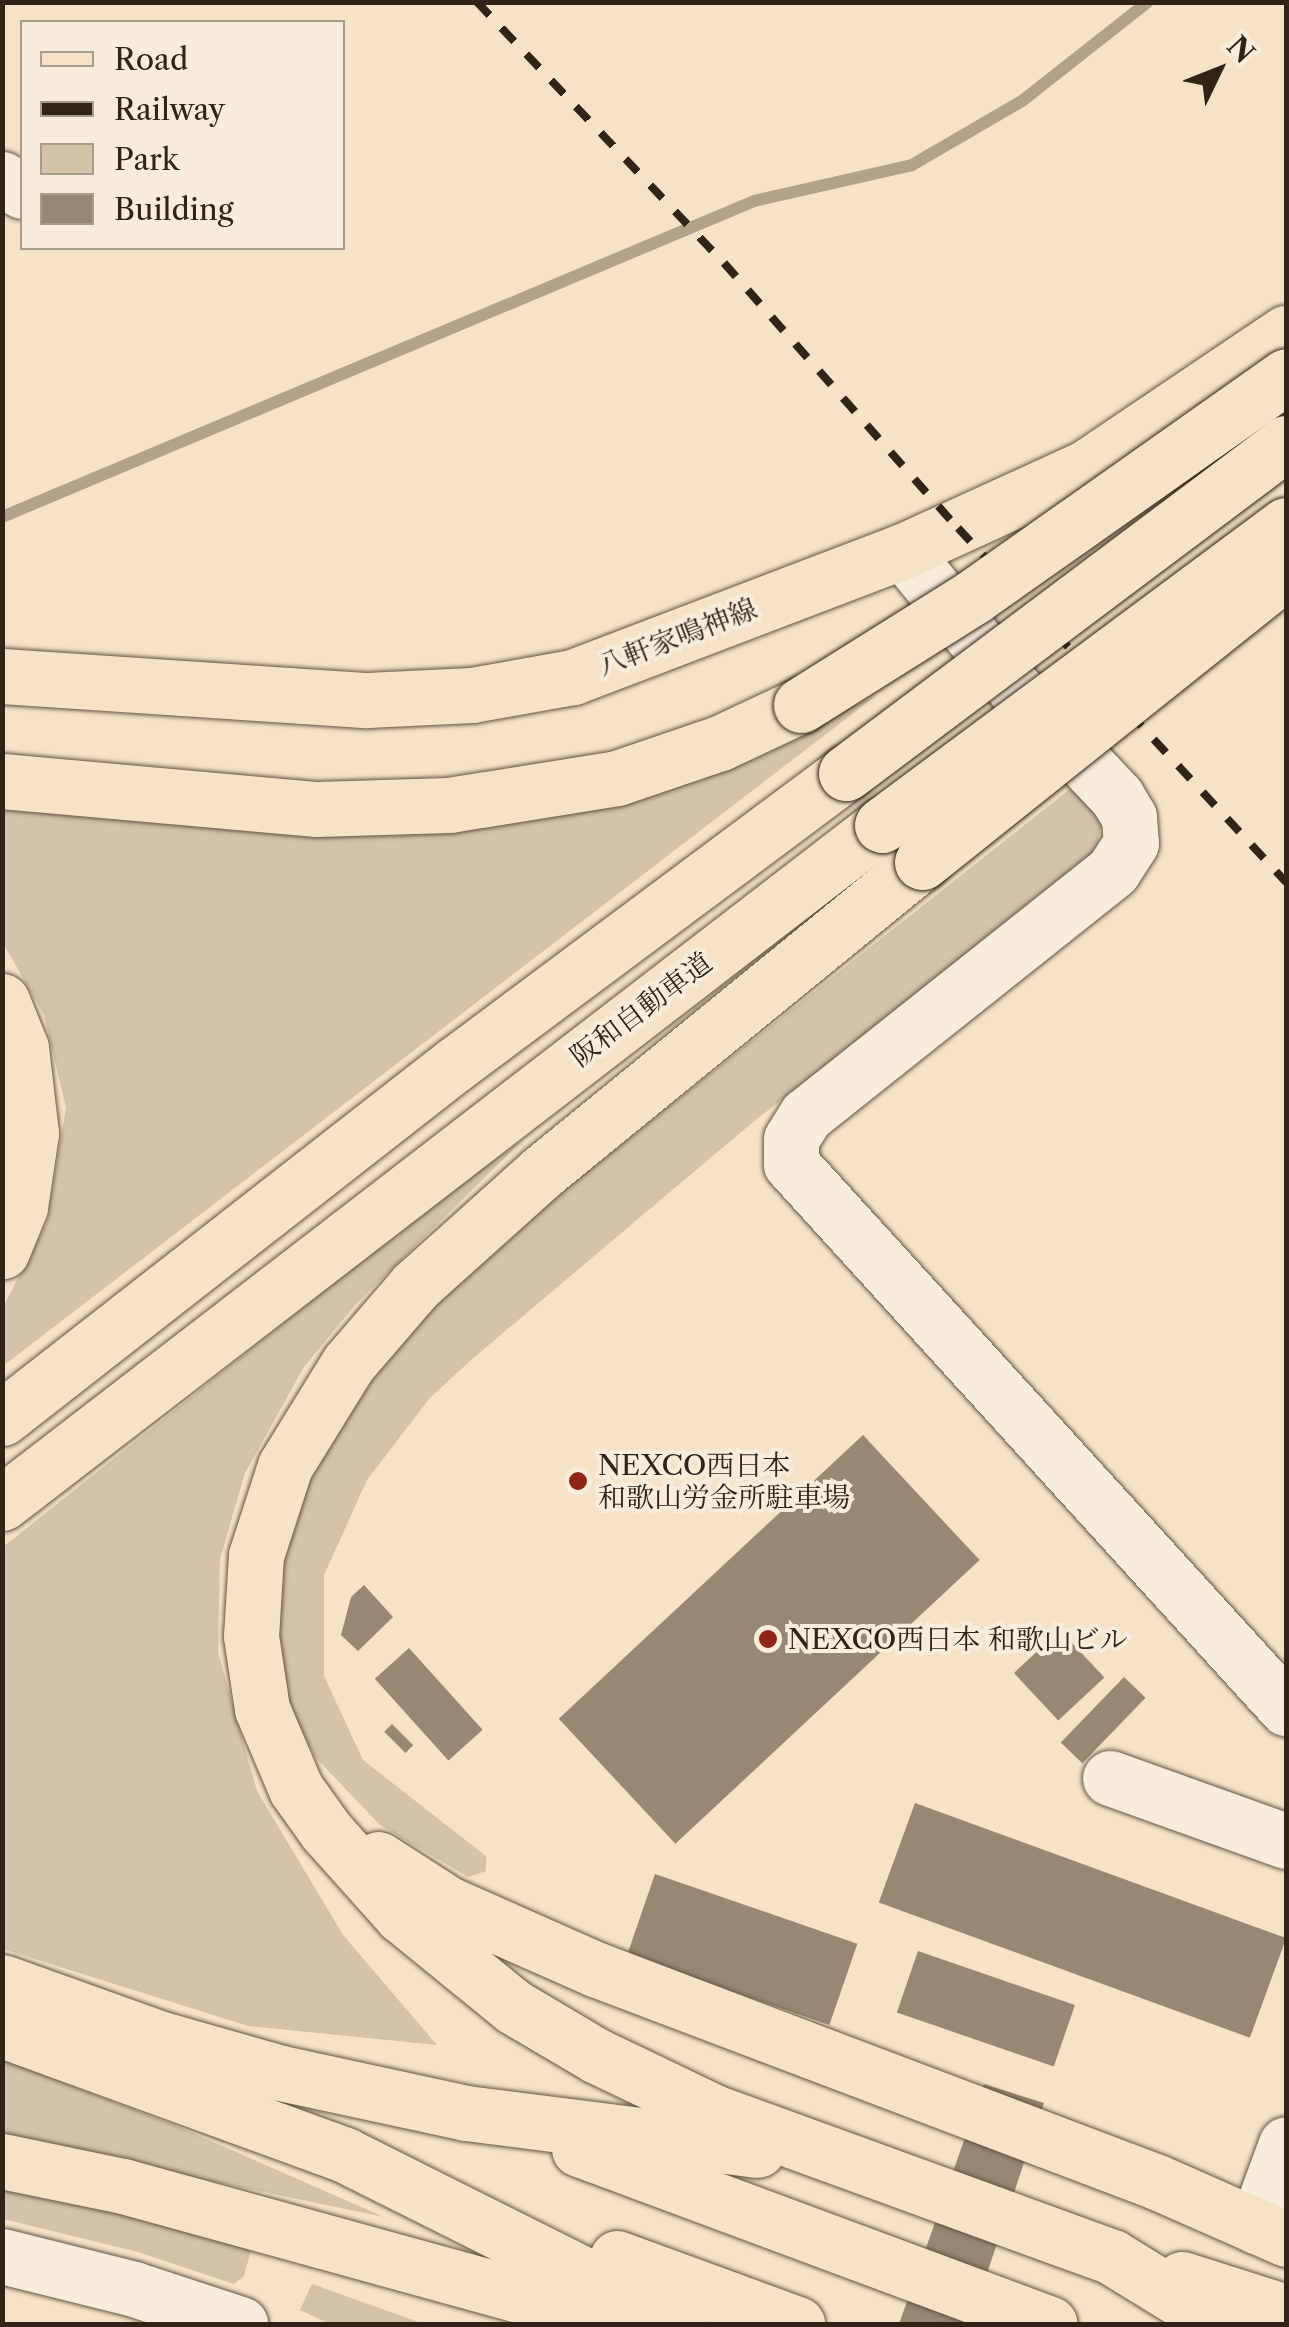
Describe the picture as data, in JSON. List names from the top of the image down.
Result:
{
  "streets": {
    "main road": ["八軒家鳴神線", "阪和自動車道"]
  },
  "places": ["NEXCO西日本 和歌山労金所駐車場", "NEXCO西日本 和歌山ビル"],
  "legend": [
    "Road",
    "Railway",
    "Park",
    "Building"
  ],
  "north": "top right"
}
